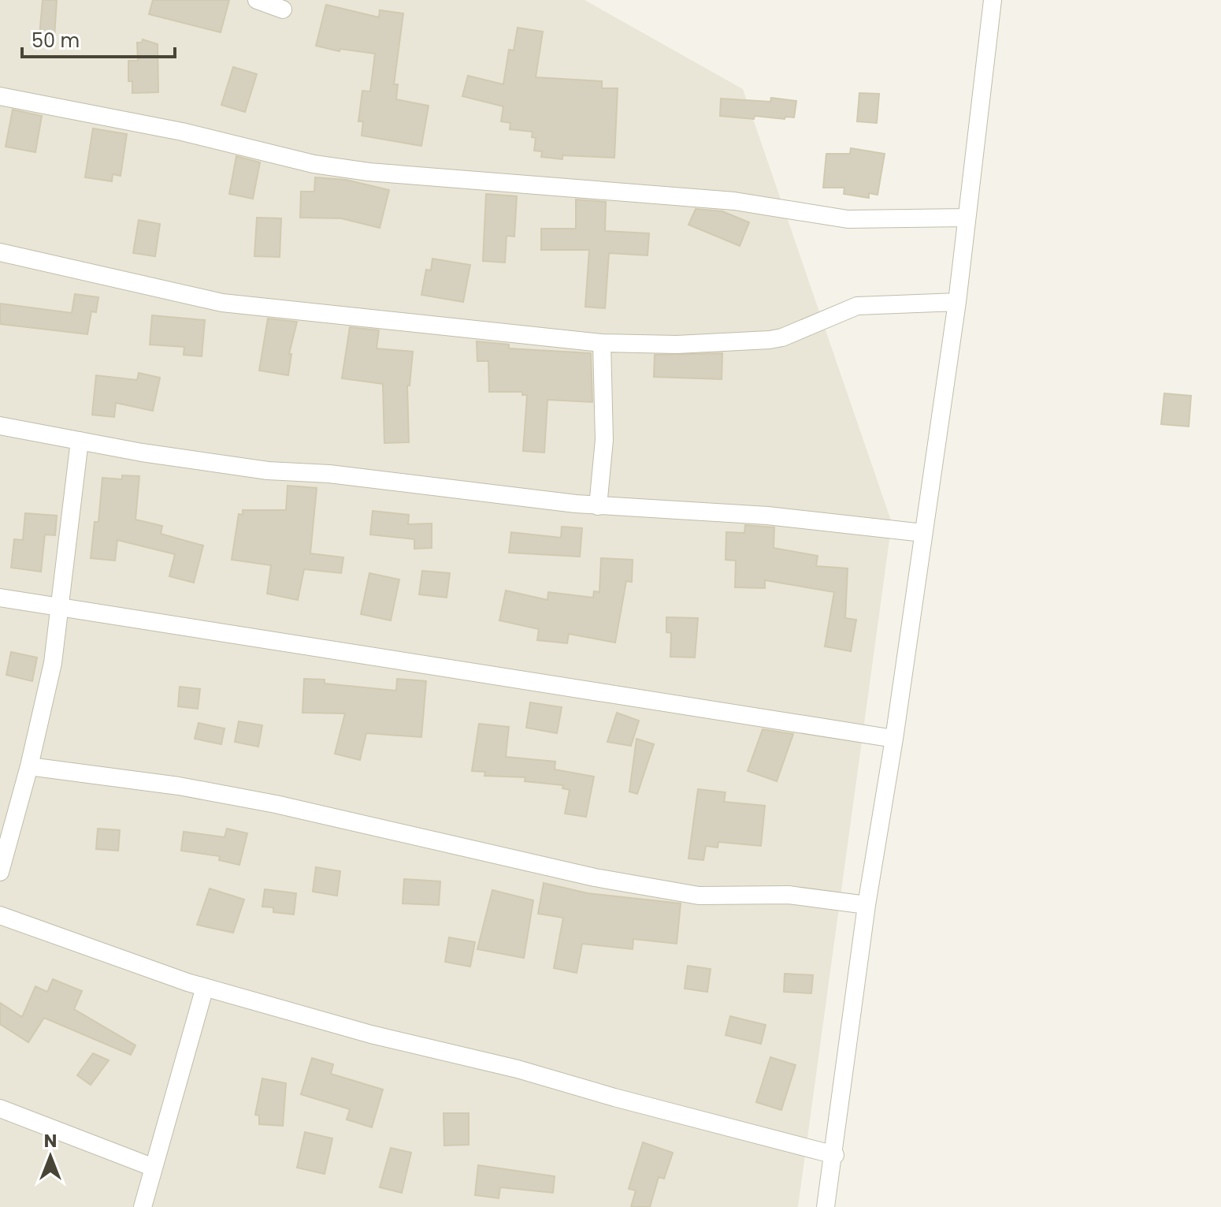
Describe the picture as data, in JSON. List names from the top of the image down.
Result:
{
  "scale_bar": "50 m",
  "north": "top"
}
